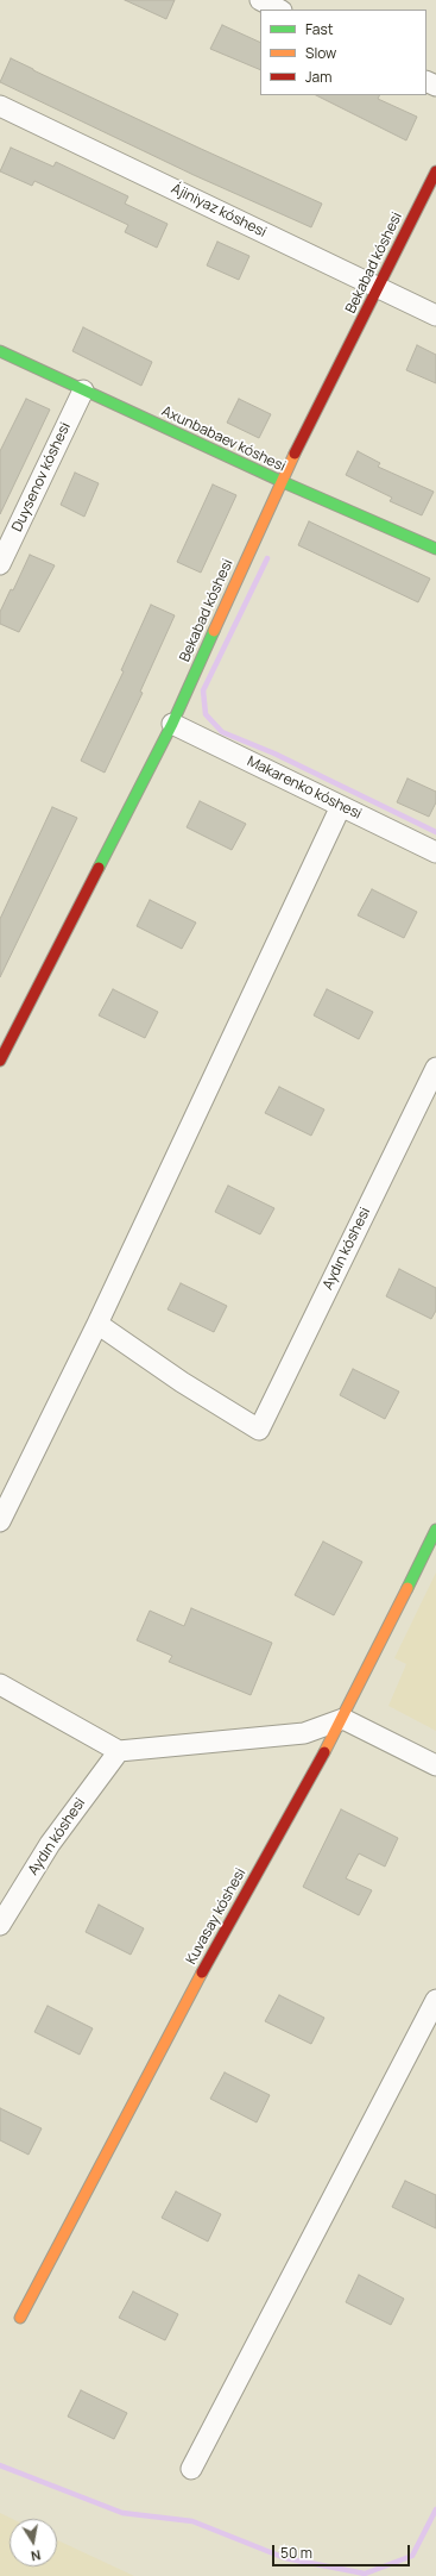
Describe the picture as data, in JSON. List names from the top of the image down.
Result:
{
  "streets": {
    "street": [
      "Ájiniyaz kóshesi",
      "Bekabad kóshesi",
      "Axunbabaev kóshesi",
      "Duysenov kóshesi",
      "Makarenko kóshesi",
      "Aydın kóshesi",
      "Kuvasay kóshesi"
    ]
  },
  "crossings": [
    ["Ájiniyaz kóshesi", "Bekabad kóshesi"],
    ["Bekabad kóshesi", "Axunbabaev kóshesi"],
    ["Bekabad kóshesi", "Makarenko kóshesi"],
    ["Axunbabaev kóshesi", "Duysenov kóshesi"]
  ],
  "legend": ["Fast", "Slow", "Jam"],
  "scale_bar": "50 m",
  "north": "bottom"
}
